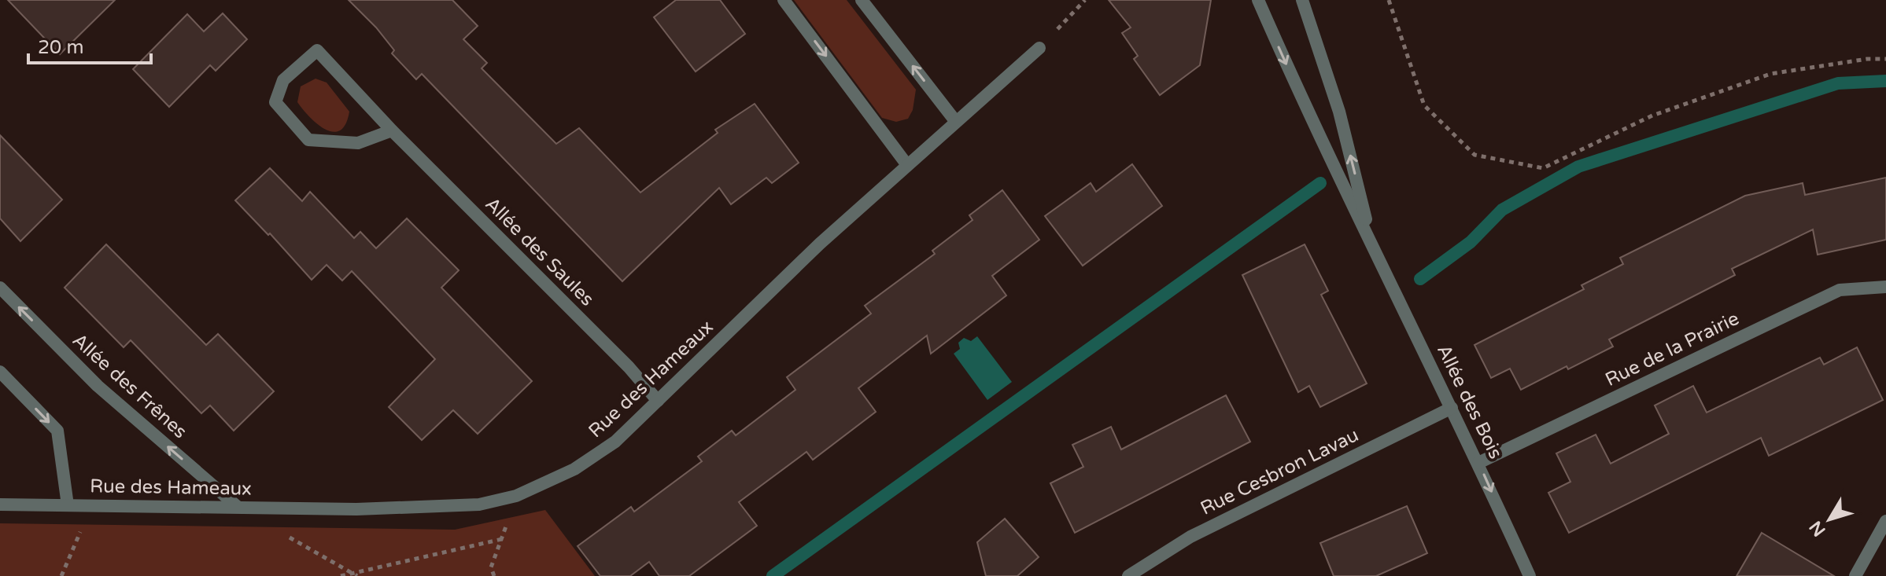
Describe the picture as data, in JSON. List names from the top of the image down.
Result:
{
  "streets": {
    "street": [
      "Allée des Saules",
      "Rue de la Prairie",
      "Rue des Hameaux",
      "Allée des Frênes",
      "Allée des Bois",
      "Rue Cesbron Lavau"
    ]
  },
  "crossings": [
    ["Allée des Saules", "Rue des Hameaux"],
    ["Rue de la Prairie", "Allée des Bois"],
    ["Rue des Hameaux", "Allée des Frênes"],
    ["Allée des Bois", "Rue Cesbron Lavau"]
  ],
  "one_way": ["Allée des Frênes"],
  "scale_bar": "20 m",
  "north": "bottom left"
}
